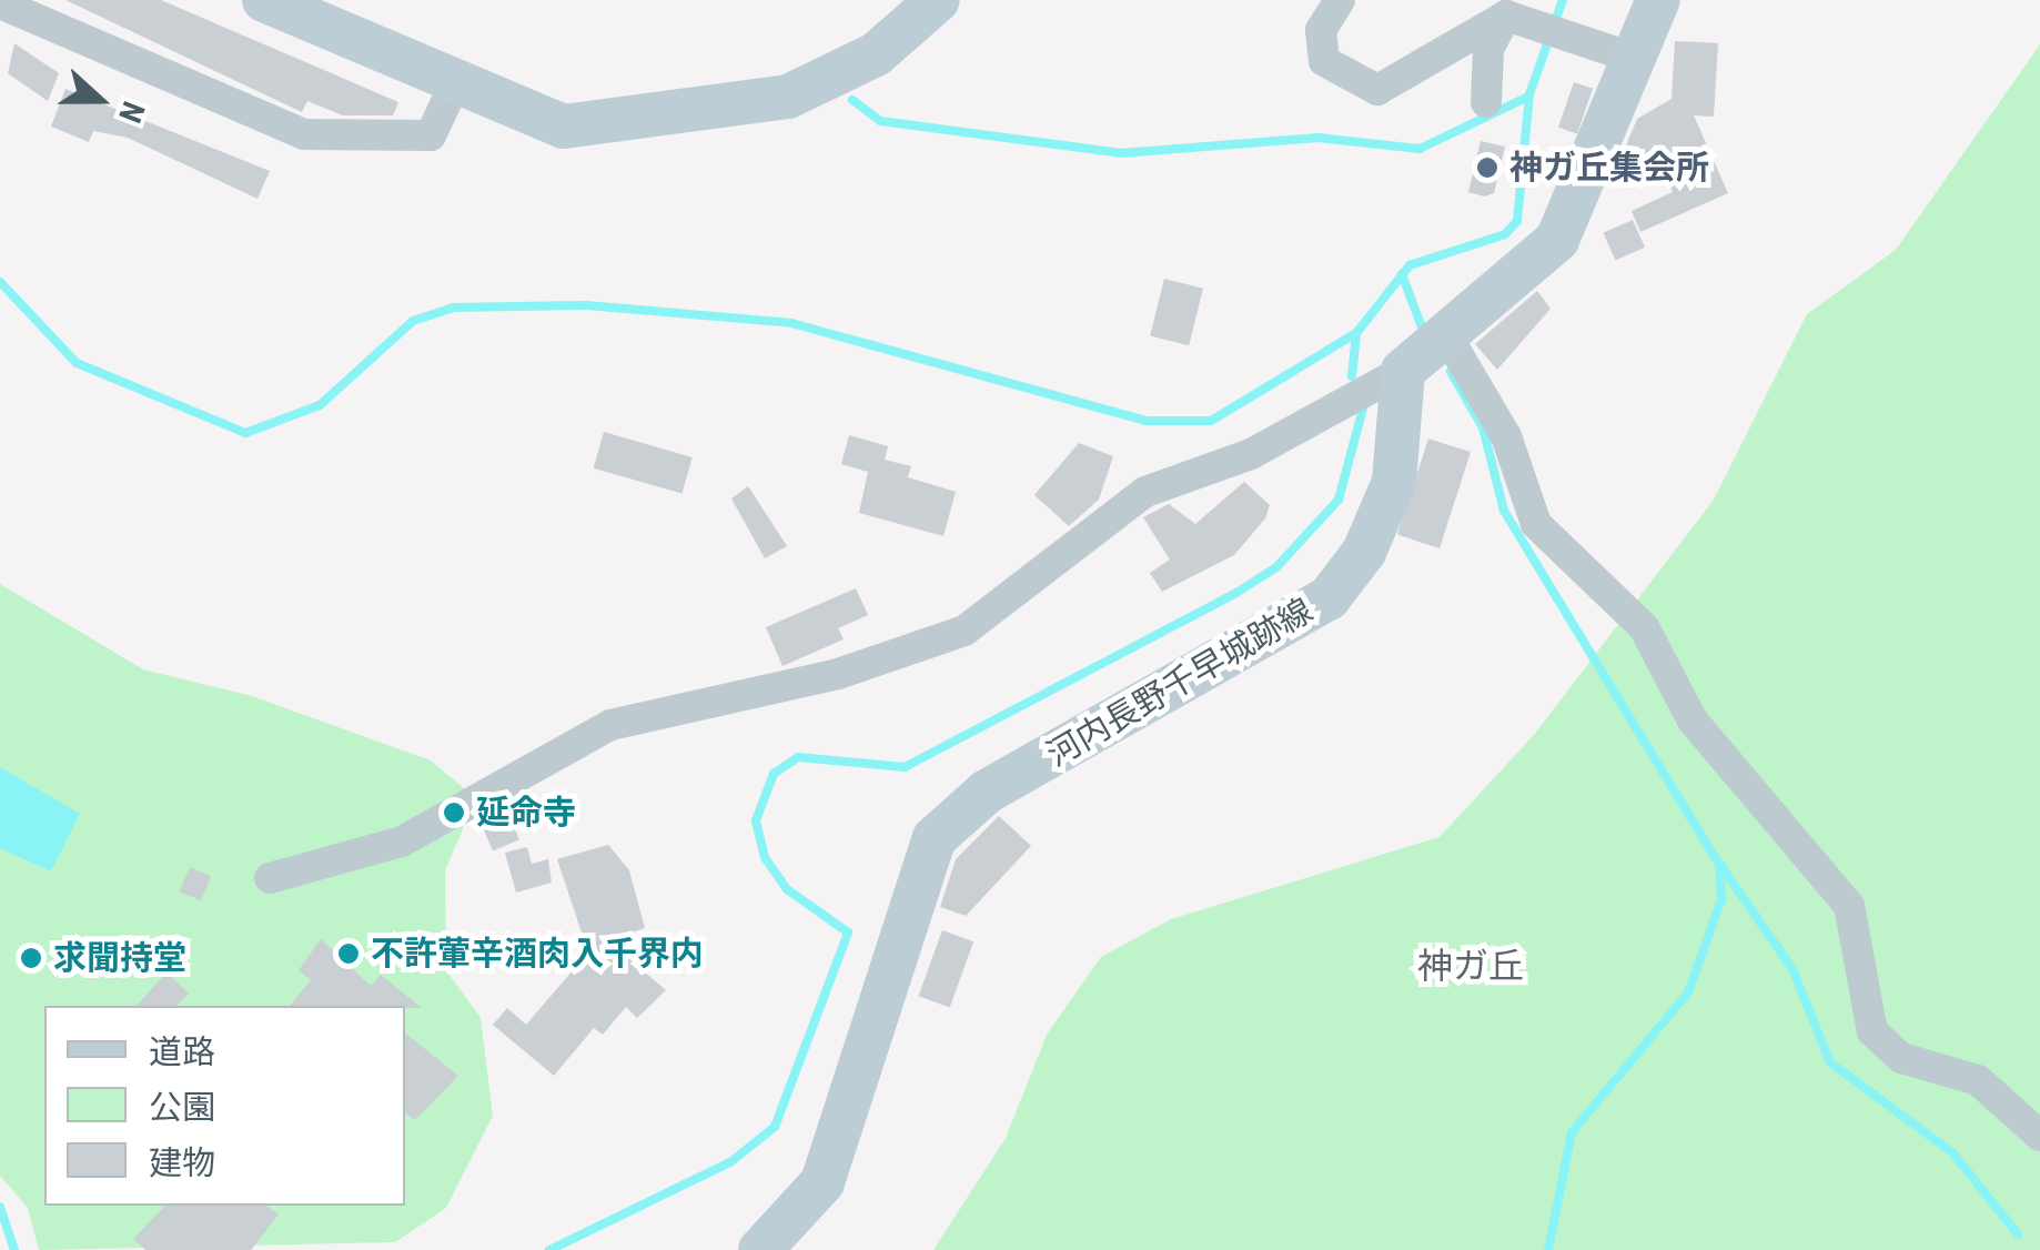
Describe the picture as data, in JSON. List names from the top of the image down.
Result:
{
  "streets": {
    "main road": ["河内長野千早城跡線"]
  },
  "districts": ["神ガ丘"],
  "places": [
    "神ガ丘集会所",
    "延命寺",
    "不許葷辛酒肉入千界内",
    "求聞持堂"
  ],
  "legend": ["道路", "公園", "建物"],
  "north": "right"
}
